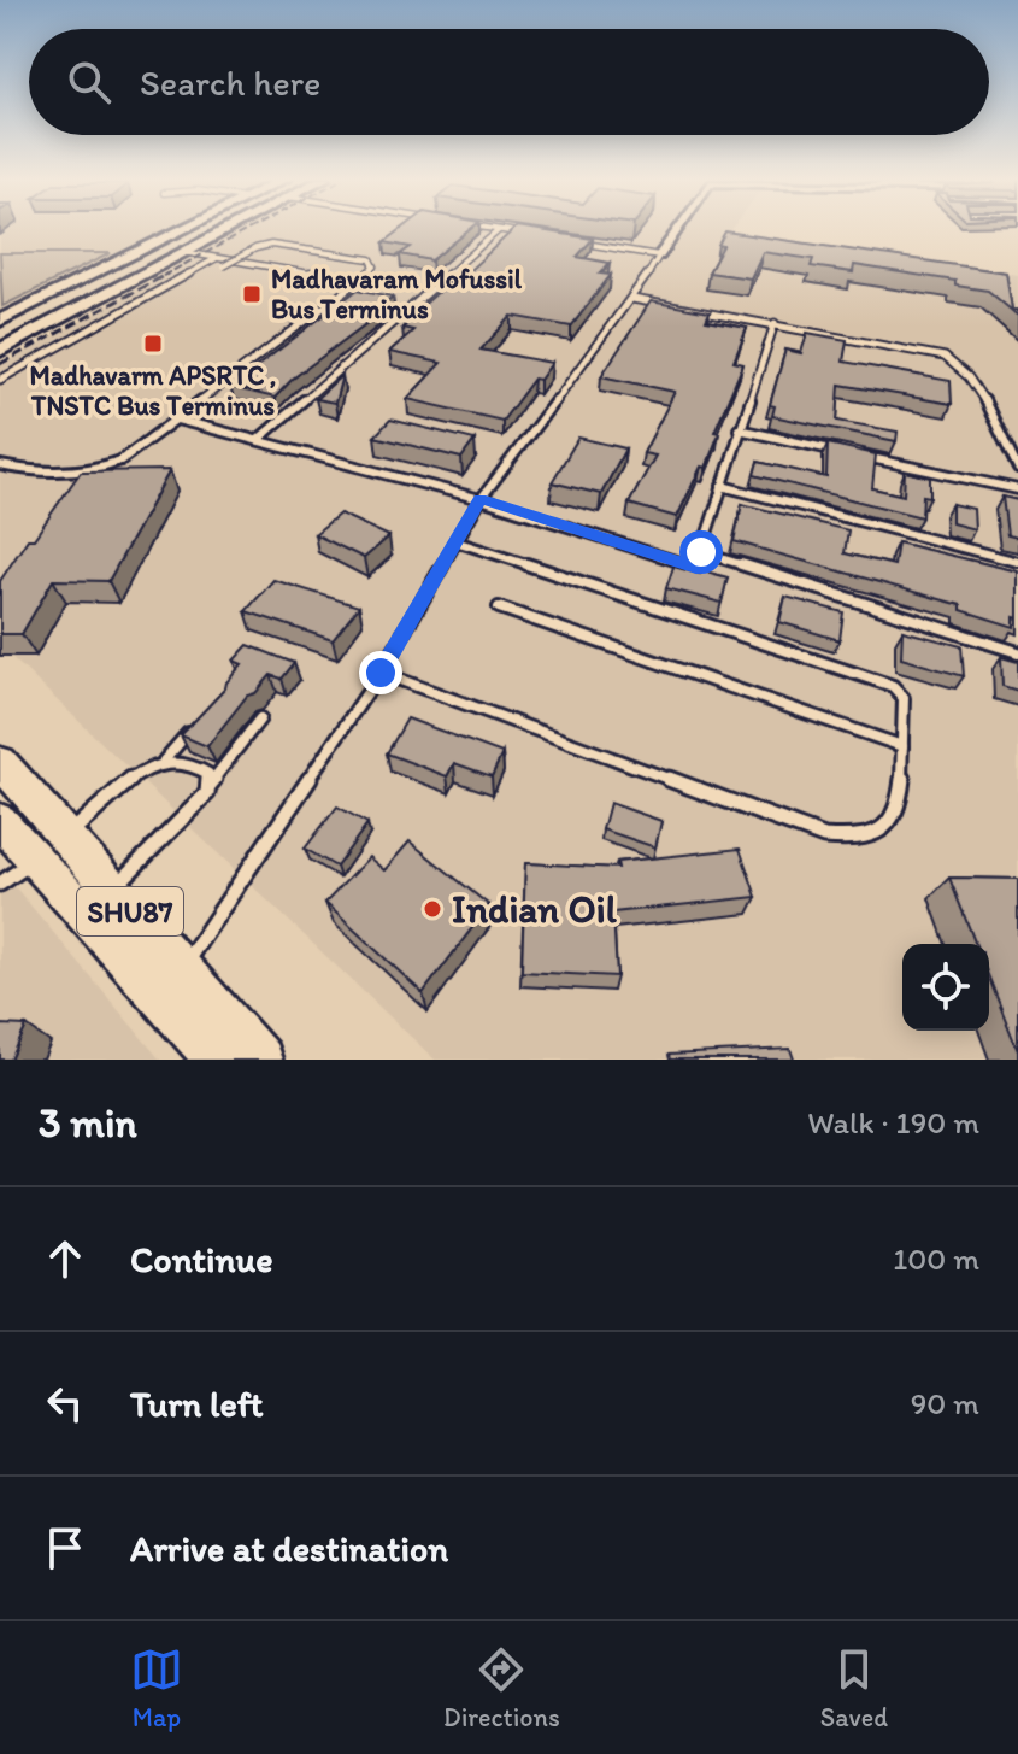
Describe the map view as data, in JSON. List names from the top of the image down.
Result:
{
  "streets": {
    "main road": ["SHU87"]
  },
  "places": {
    "transit": ["Madhavaram Mofussil Bus Terminus", "Madhavarm APSRTC , TNSTC Bus Terminus"],
    "other": ["Indian Oil"]
  },
  "page": {
    "search": "Search here",
    "heading": ["3 min", "Walk · 190 m"],
    "list": [
      ["Continue", "100 m"],
      ["Turn left", "90 m"],
      "Arrive at destination"
    ],
    "nav": ["Map", "Directions", "Saved"]
  }
}
